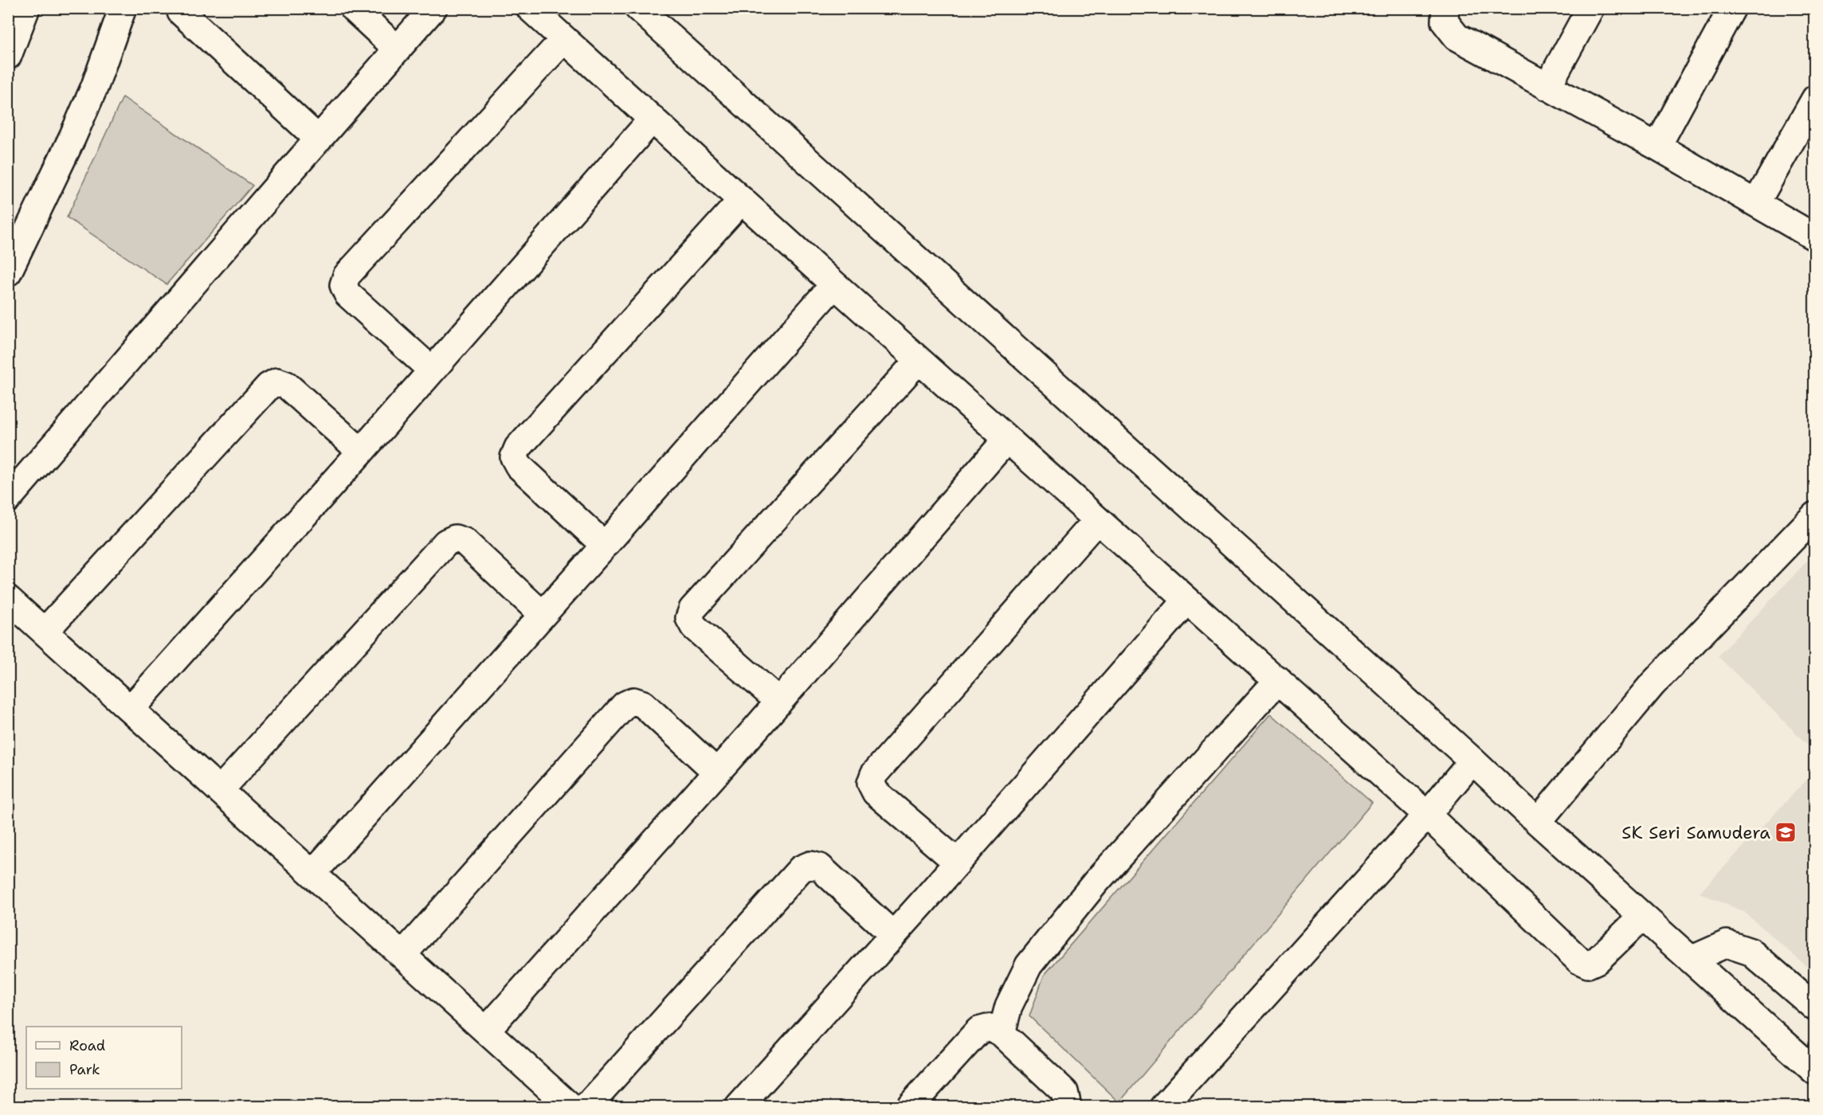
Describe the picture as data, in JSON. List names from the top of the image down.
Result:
{
  "places": {
    "school or university": ["SK Seri Samudera"]
  },
  "legend": ["Road", "Park"]
}
